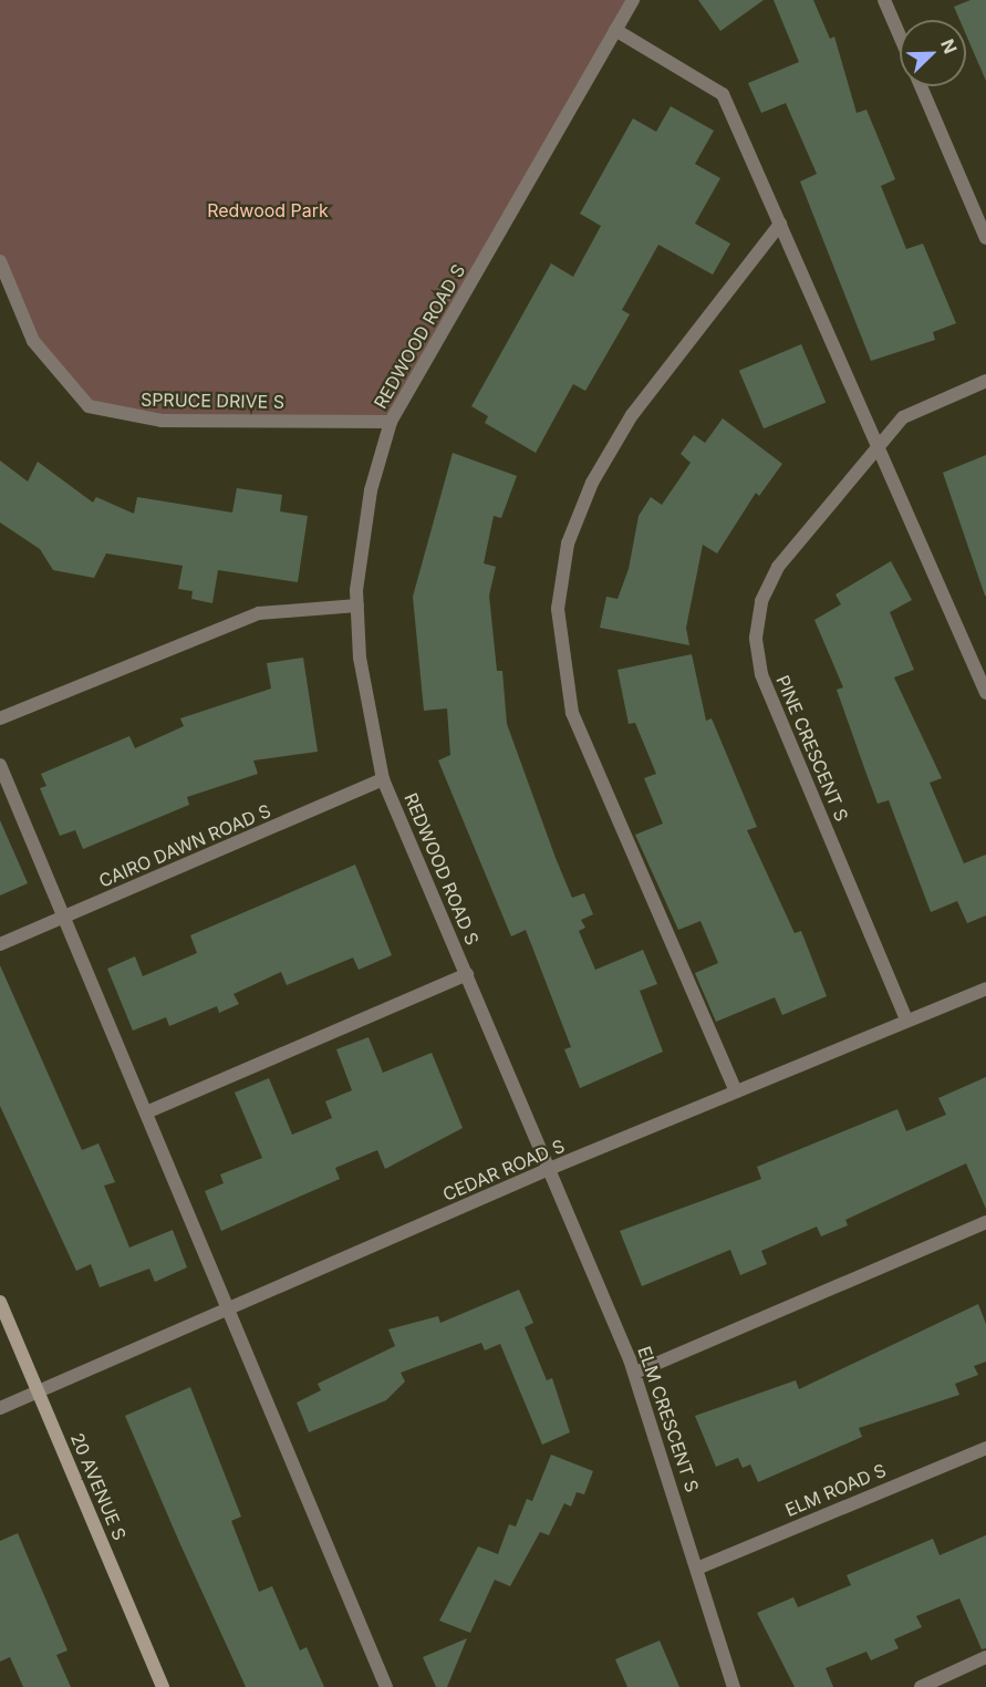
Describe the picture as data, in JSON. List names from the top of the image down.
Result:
{
  "streets": {
    "street": [
      "REDWOOD ROAD S",
      "SPRUCE DRIVE S",
      "PINE CRESCENT S",
      "CAIRO DAWN ROAD S",
      "CEDAR ROAD S",
      "ELM CRESCENT S",
      "20 AVENUE S",
      "ELM ROAD S"
    ]
  },
  "crossings": [
    ["REDWOOD ROAD S", "SPRUCE DRIVE S"],
    ["REDWOOD ROAD S", "CAIRO DAWN ROAD S"],
    ["REDWOOD ROAD S", "CEDAR ROAD S"],
    ["REDWOOD ROAD S", "ELM CRESCENT S"],
    ["PINE CRESCENT S", "CEDAR ROAD S"],
    ["CEDAR ROAD S", "ELM CRESCENT S"],
    ["CEDAR ROAD S", "20 AVENUE S"],
    ["ELM CRESCENT S", "ELM ROAD S"]
  ],
  "parks": ["Redwood Park"],
  "north": "top right"
}
